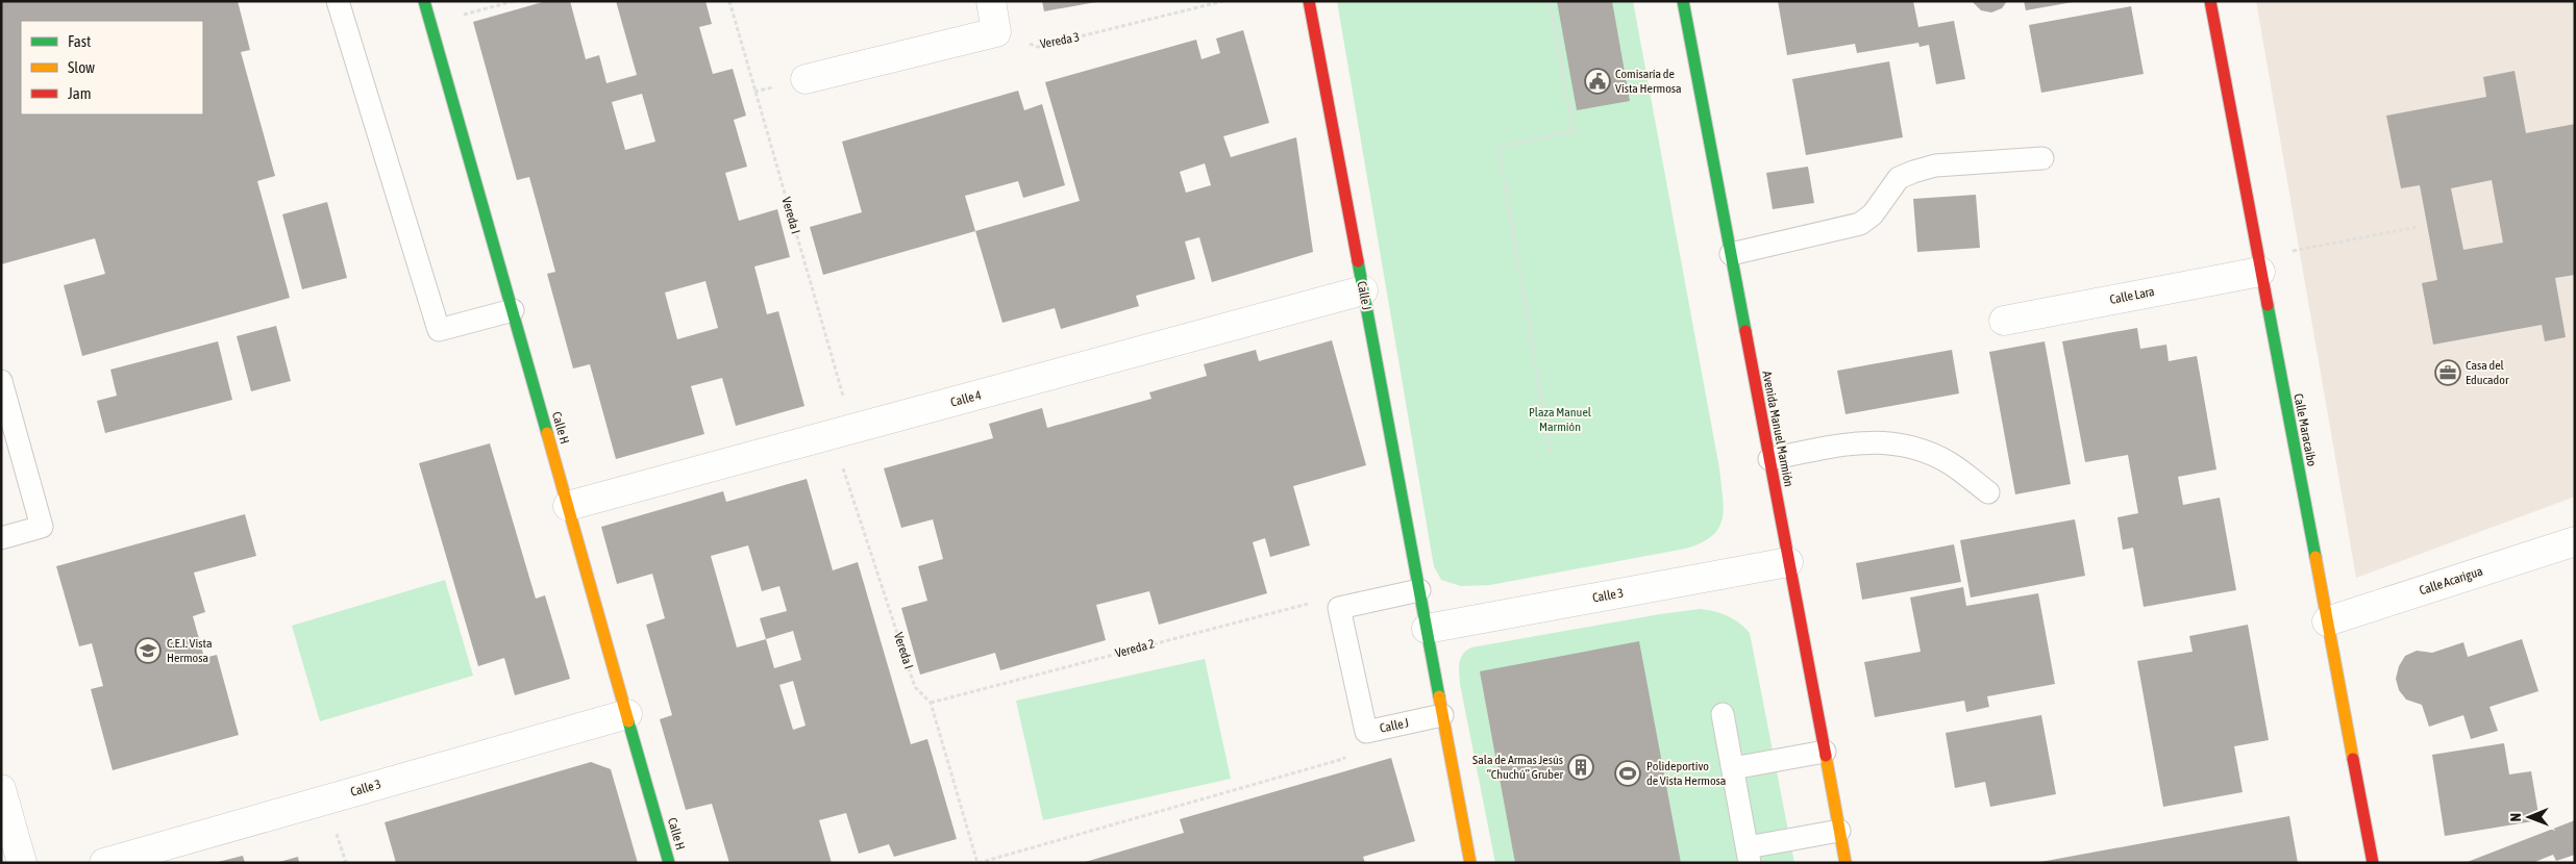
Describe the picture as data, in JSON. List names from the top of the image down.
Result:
{
  "streets": {
    "street": [
      "Calle J",
      "Calle Lara",
      "Calle 4",
      "Calle H",
      "Avenida Manuel Marmión",
      "Calle Maracaibo",
      "Calle Acarigua",
      "Calle 3"
    ],
    "path": ["Vereda 3", "Vereda I", "Vereda 2"]
  },
  "crossings": [
    ["Vereda I", "Calle 4"],
    ["Vereda I", "Vereda 2"],
    ["Calle J", "Calle 4"],
    ["Calle J", "Calle 3"],
    ["Calle J", "Vereda 2"],
    ["Calle Lara", "Calle Maracaibo"],
    ["Calle 4", "Calle H"],
    ["Calle H", "Calle 3"],
    ["Avenida Manuel Marmión", "Calle 3"],
    ["Calle Maracaibo", "Calle Acarigua"]
  ],
  "parks": ["Plaza Manuel Marmión"],
  "places": {
    "public building": ["Comisaría de Vista Hermosa"],
    "office": ["Casa del Educador"],
    "school or university": ["C.E.I. Vista Hermosa"],
    "building": ["Sala de Armas Jesús “Chuchú” Gruber"],
    "sports": ["Polideportivo de Vista Hermosa"]
  },
  "legend": ["Fast", "Slow", "Jam"],
  "north": "left"
}
